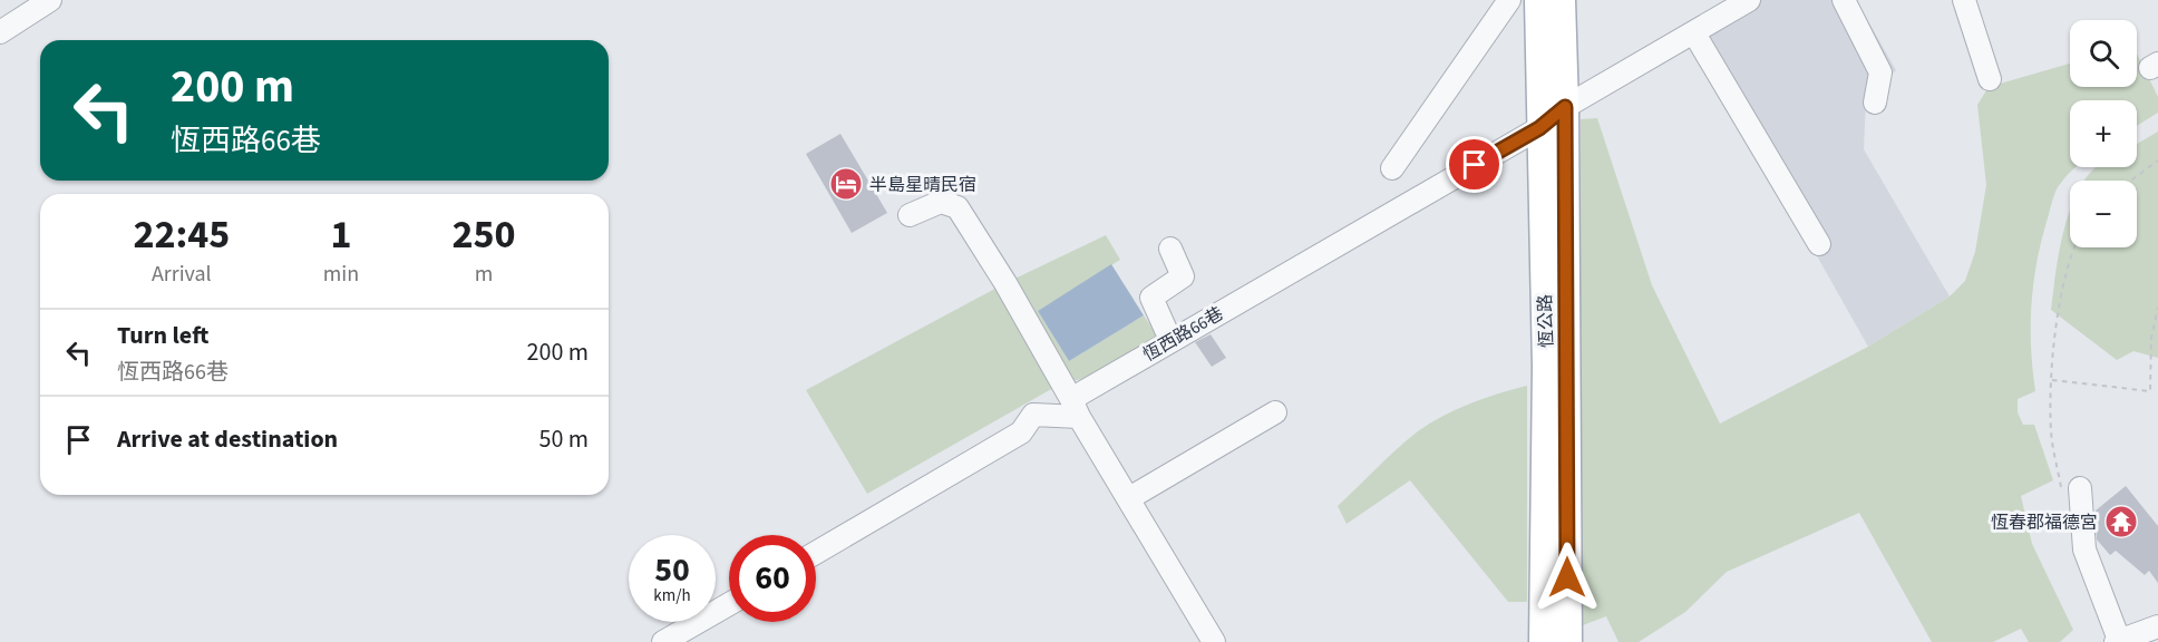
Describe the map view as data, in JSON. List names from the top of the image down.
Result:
{
  "streets": {
    "main road": ["恆公路"],
    "street": ["恆西路66巷"]
  },
  "crossings": [
    ["恆公路", "恆西路66巷"]
  ],
  "places": {
    "hotel": ["半島星晴民宿"],
    "temple": ["恆春郡福德宮"]
  },
  "page": {
    "map_buttons": ["+", "−"],
    "turn": ["200 m", "恆西路66巷"],
    "eta": [
      "22:45",
      "Arrival",
      "1",
      "min",
      "250",
      "m"
    ],
    "list": [
      {
        "name": "Turn left",
        "note": "恆西路66巷",
        "value": "200 m"
      },
      {
        "name": "Arrive at destination",
        "value": "50 m"
      }
    ],
    "speed": "50 km/h",
    "limit": "60"
  }
}
